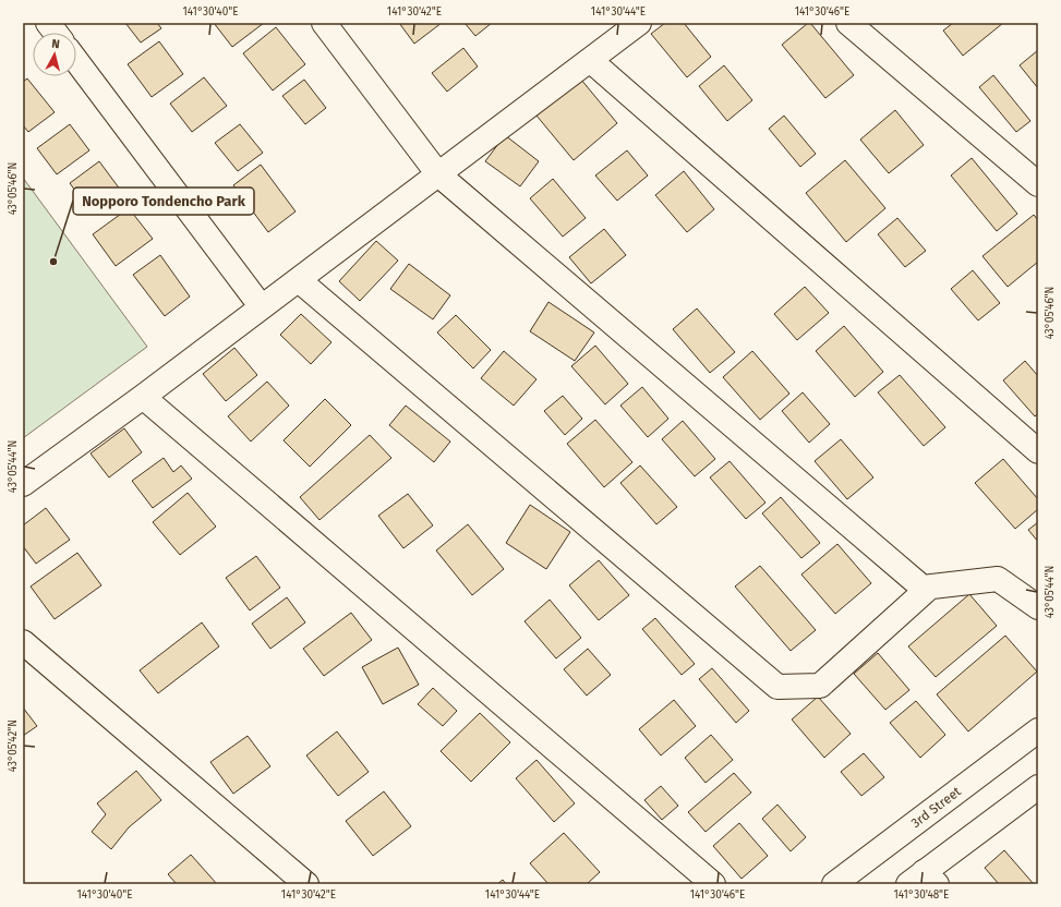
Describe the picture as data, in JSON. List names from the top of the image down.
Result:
{
  "streets": {
    "street": ["3rd Street"]
  },
  "places": ["Nopporo Tondencho Park"],
  "north": "top",
  "coordinates": [
    "141°30'40\"E",
    "141°30'42\"E",
    "141°30'44\"E",
    "141°30'46\"E",
    "43°05'46\"N",
    "43°05'44\"N",
    "43°05'42\"N",
    "141°30'48\"E"
  ]
}
